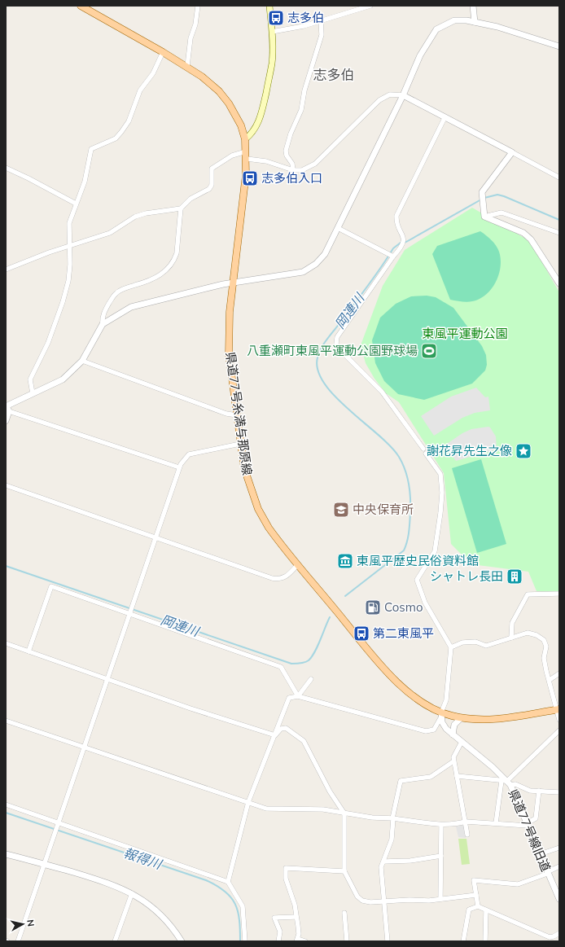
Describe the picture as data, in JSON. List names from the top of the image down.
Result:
{
  "streets": {
    "main road": ["県道77号糸満与那原線"],
    "street": ["県道77号線旧道"]
  },
  "crossings": [
    ["県道77号糸満与那原線", "県道77号線旧道"]
  ],
  "districts": ["志多伯"],
  "water": ["岡連川", "報得川"],
  "parks": ["東風平運動公園"],
  "places": {
    "bus stop": ["志多伯", "志多伯入口", "第二東風平"],
    "sports": ["八重瀬町東風平運動公園野球場"],
    "place": ["謝花昇先生之像"],
    "school or university": ["中央保育所"],
    "museum": ["東風平歴史民俗資料館"],
    "building": ["シャトレ長田"],
    "fuel station": ["Cosmo"]
  },
  "north": "right"
}
